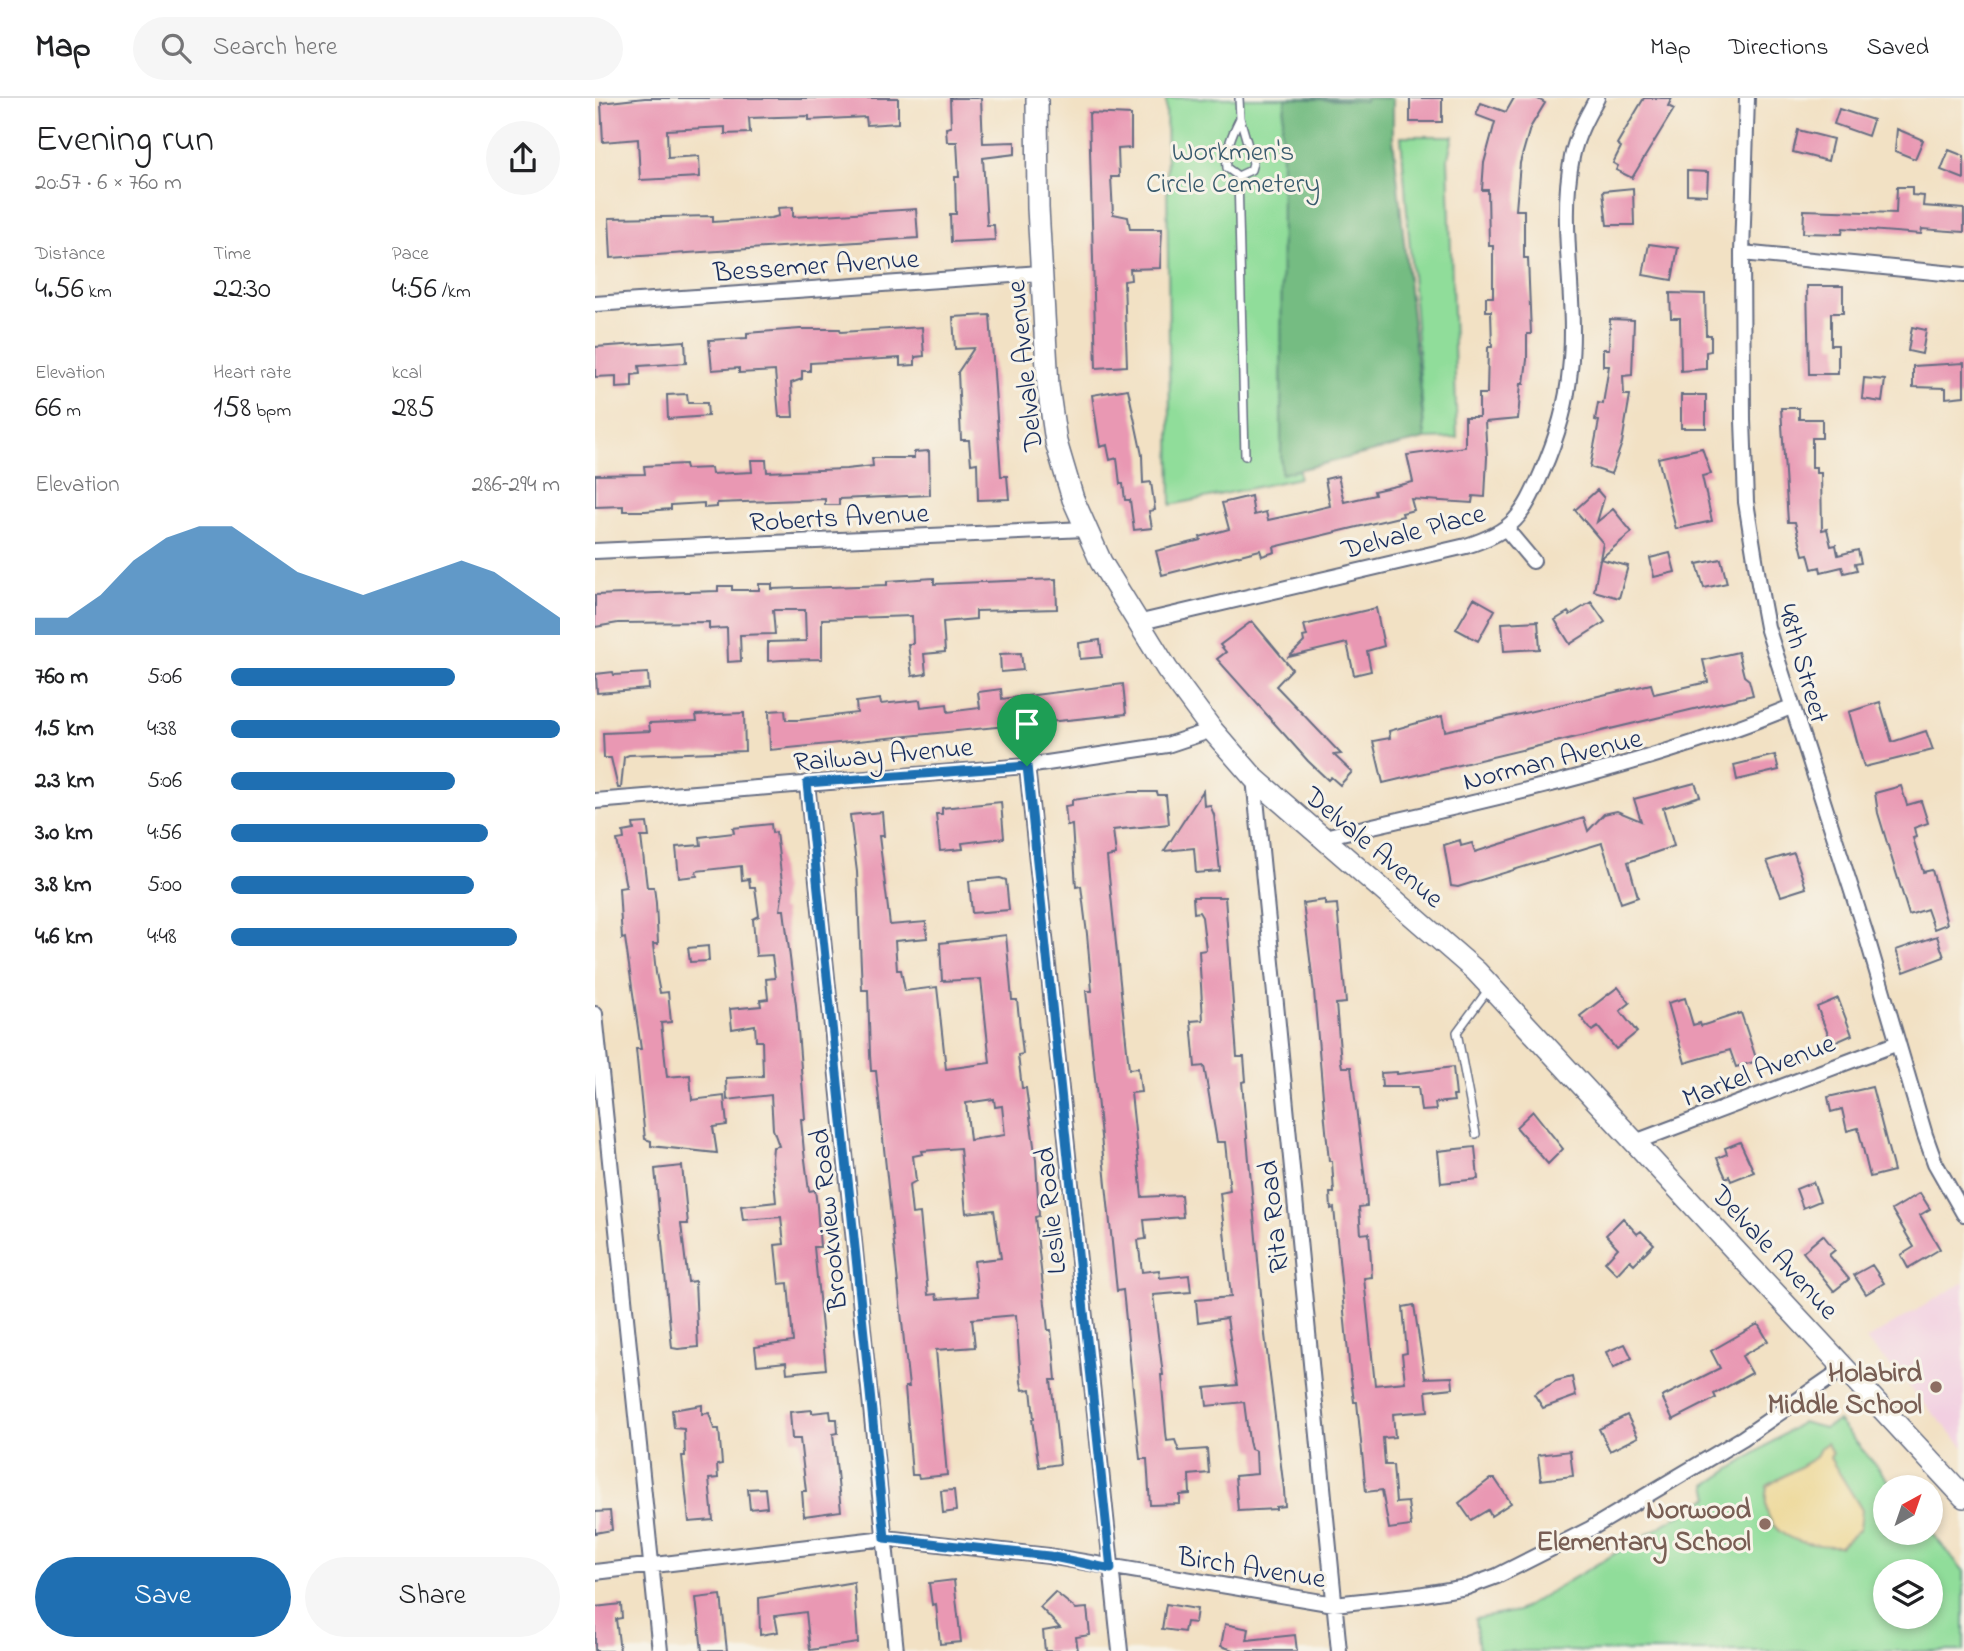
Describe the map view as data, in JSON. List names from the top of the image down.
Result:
{
  "streets": {
    "street": [
      "Bessemer Avenue",
      "Delvale Avenue",
      "Roberts Avenue",
      "Delvale Place",
      "48th Street",
      "Railway Avenue",
      "Norman Avenue",
      "Markel Avenue",
      "Leslie Road",
      "Rita Road",
      "Brookview Road",
      "Birch Avenue"
    ]
  },
  "crossings": [
    ["Bessemer Avenue", "Delvale Avenue"],
    ["Delvale Avenue", "Roberts Avenue"],
    ["Delvale Avenue", "Delvale Place"],
    ["Delvale Avenue", "Railway Avenue"],
    ["Delvale Avenue", "Norman Avenue"],
    ["Delvale Avenue", "Markel Avenue"],
    ["Delvale Avenue", "Rita Road"],
    ["Delvale Avenue", "Birch Avenue"],
    ["48th Street", "Norman Avenue"],
    ["48th Street", "Markel Avenue"],
    ["Railway Avenue", "Leslie Road"],
    ["Railway Avenue", "Brookview Road"],
    ["Leslie Road", "Birch Avenue"],
    ["Rita Road", "Birch Avenue"],
    ["Brookview Road", "Birch Avenue"]
  ],
  "parks": ["Workmen's Circle Cemetery"],
  "places": ["Holabird Middle School", "Norwood Elementary School"],
  "north": "top right",
  "page": {
    "header": "Map",
    "search": "Search here",
    "nav": ["Map", "Directions", "Saved"],
    "heading": ["Evening run", "20:57 · 6 × 760 m"],
    "stats": [
      ["Distance", "4.56 km"],
      ["Time", "22:30"],
      ["Pace", "4:56 /km"],
      ["Elevation", "66 m"],
      ["Heart rate", "158 bpm"],
      ["kcal", "285"]
    ],
    "chart": ["Elevation", "286–294 m"],
    "list": [
      {
        "name": "760 m",
        "note": "5:06"
      },
      {
        "name": "1.5 km",
        "note": "4:38"
      },
      {
        "name": "2.3 km",
        "note": "5:06"
      },
      {
        "name": "3.0 km",
        "note": "4:56"
      },
      {
        "name": "3.8 km",
        "note": "5:00"
      },
      {
        "name": "4.6 km",
        "note": "4:48"
      }
    ],
    "buttons": ["Save", "Share"]
  }
}
